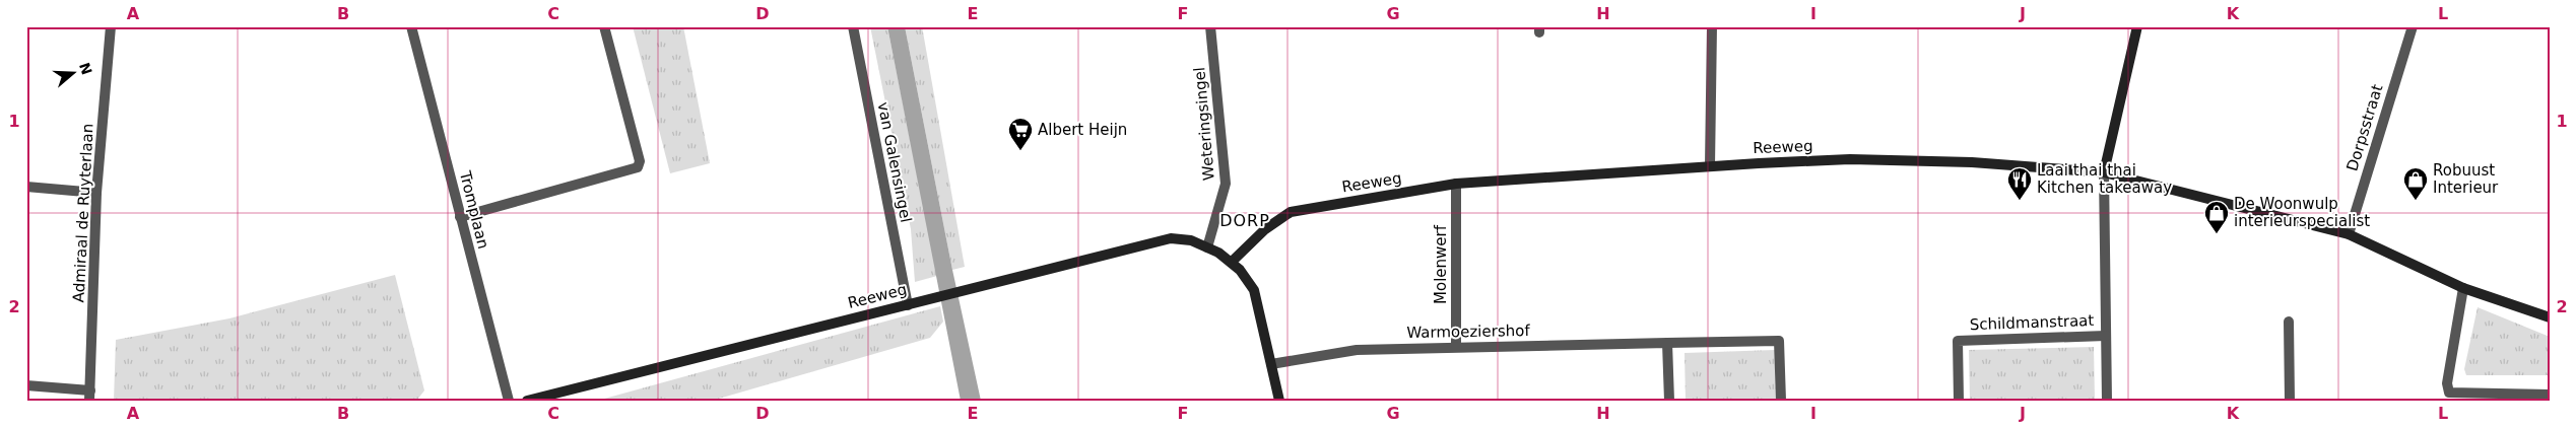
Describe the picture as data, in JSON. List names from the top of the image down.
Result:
{
  "streets": {
    "street": [
      "Weteringsingel",
      "Dorpsstraat",
      "Reeweg",
      "van Galensingel",
      "Tromplaan",
      "Admiraal de Ruyterlaan",
      "Molenwerf",
      "Schildmanstraat",
      "Warmoeziershof"
    ]
  },
  "crossings": [
    ["Weteringsingel", "Reeweg"],
    ["Dorpsstraat", "Reeweg"],
    ["Reeweg", "van Galensingel"],
    ["Reeweg", "Molenwerf"],
    ["Reeweg", "Schildmanstraat"],
    ["Reeweg", "Warmoeziershof"],
    ["Molenwerf", "Warmoeziershof"]
  ],
  "districts": ["DORP"],
  "places": {
    "supermarket": ["Albert Heijn"],
    "restaurant": ["Laai thai thai Kitchen takeaway"],
    "shop": ["Robuust Interieur", "De Woonwulp interieurspecialist"]
  },
  "north": "right",
  "grid": {
    "columns": [
      "A",
      "B",
      "C",
      "D",
      "E",
      "F",
      "G",
      "H",
      "I",
      "J",
      "K",
      "L"
    ],
    "rows": ["1", "2"]
  }
}
